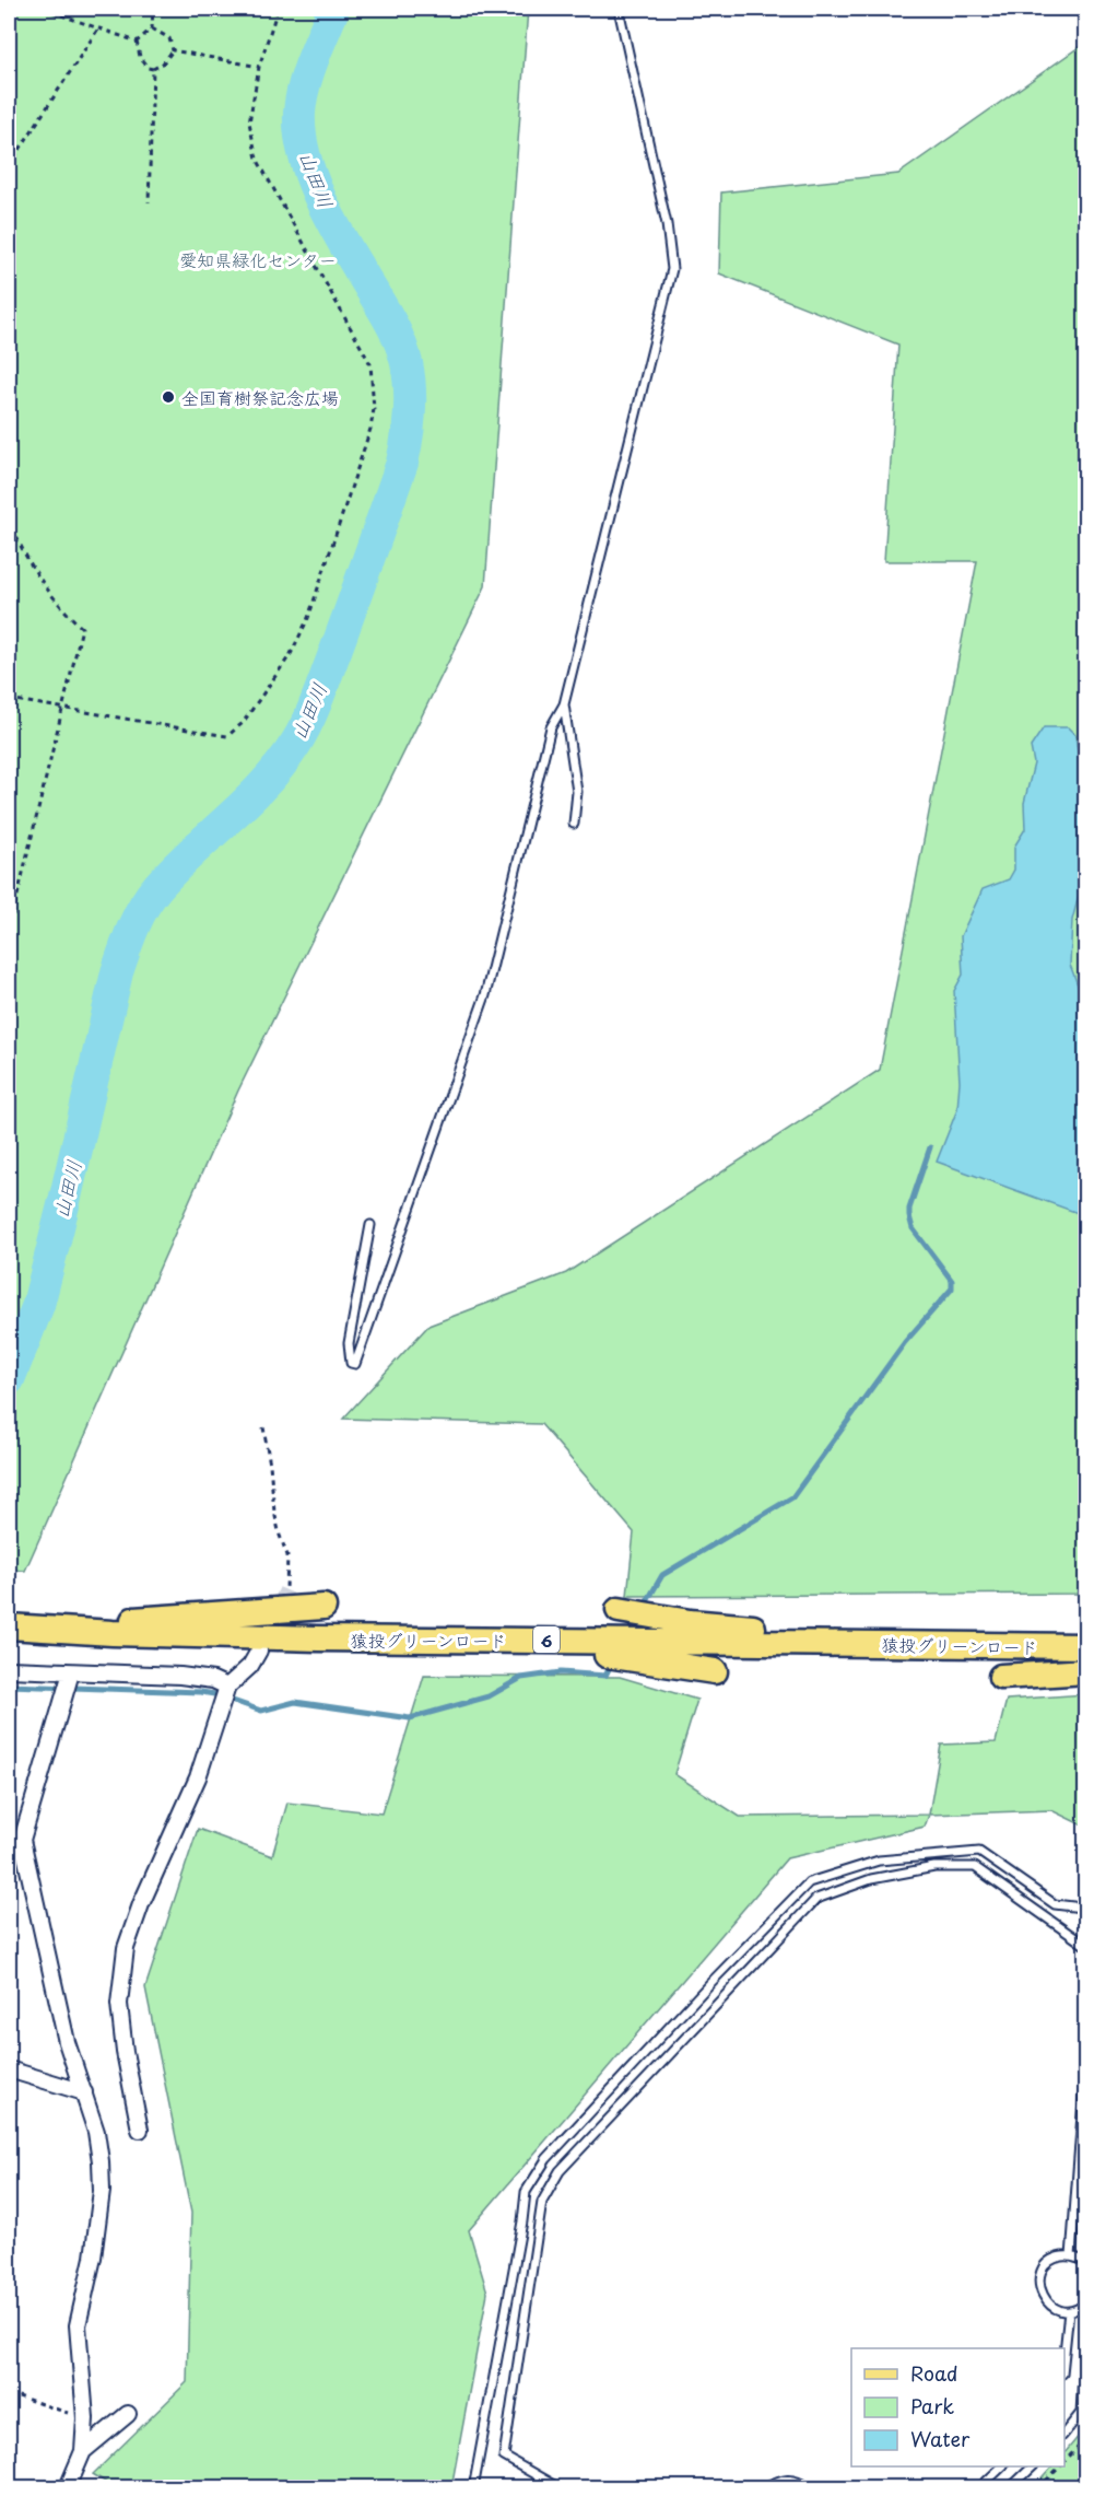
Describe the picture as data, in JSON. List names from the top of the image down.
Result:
{
  "streets": {
    "main road": ["猿投グリーンロード", "6"]
  },
  "water": ["山田川"],
  "parks": ["愛知県緑化センター"],
  "places": ["全国育樹祭記念広場"],
  "legend": ["Road", "Park", "Water"]
}
